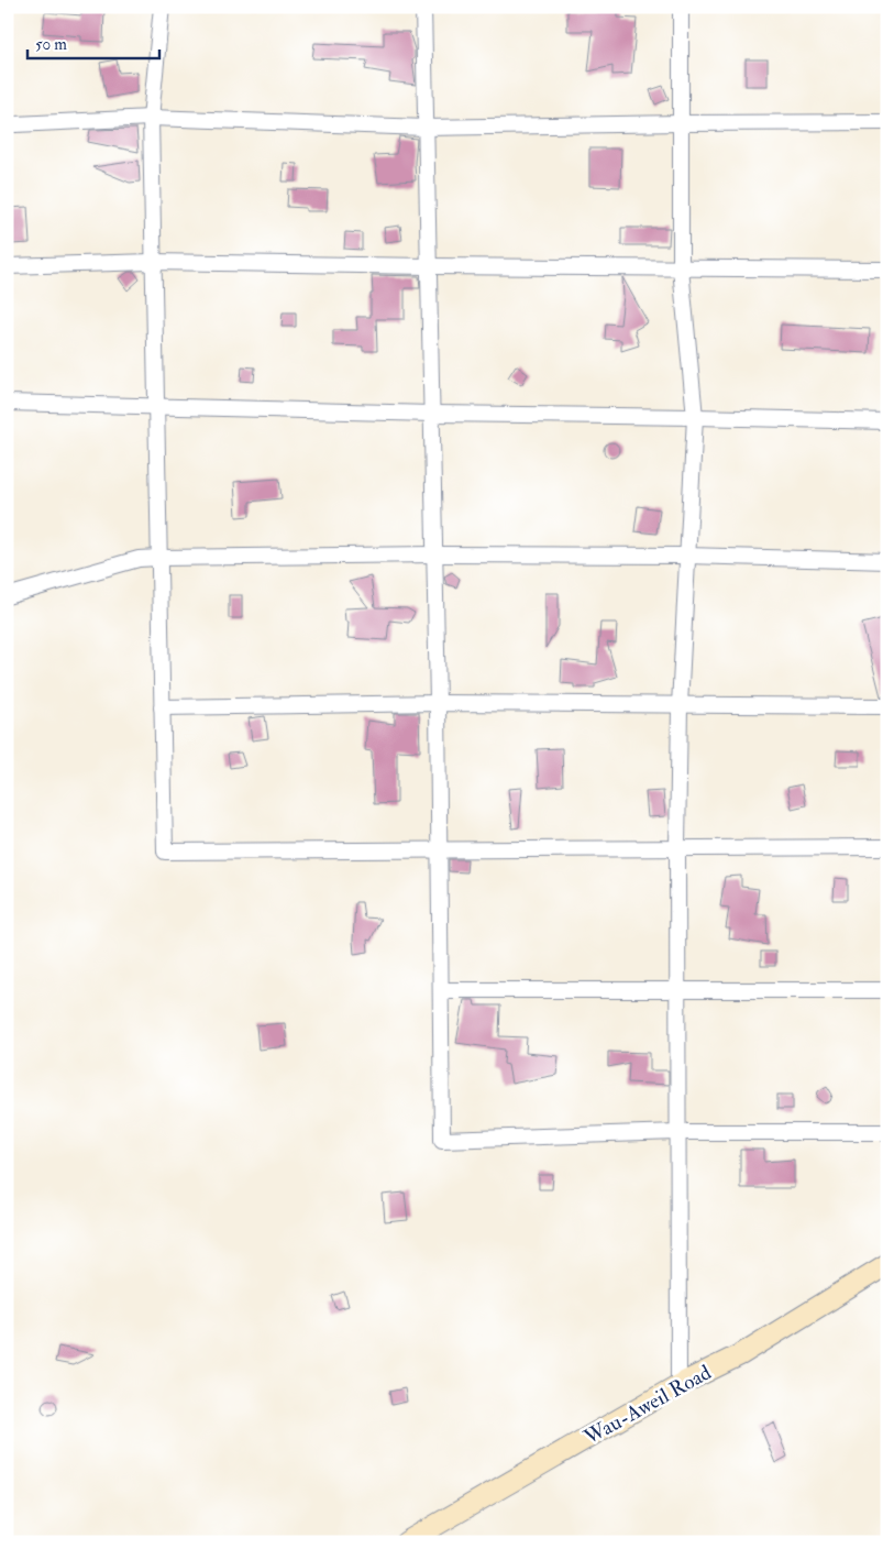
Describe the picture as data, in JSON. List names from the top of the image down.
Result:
{
  "streets": {
    "street": ["Wau-Aweil Road"]
  },
  "scale_bar": "50 m"
}
